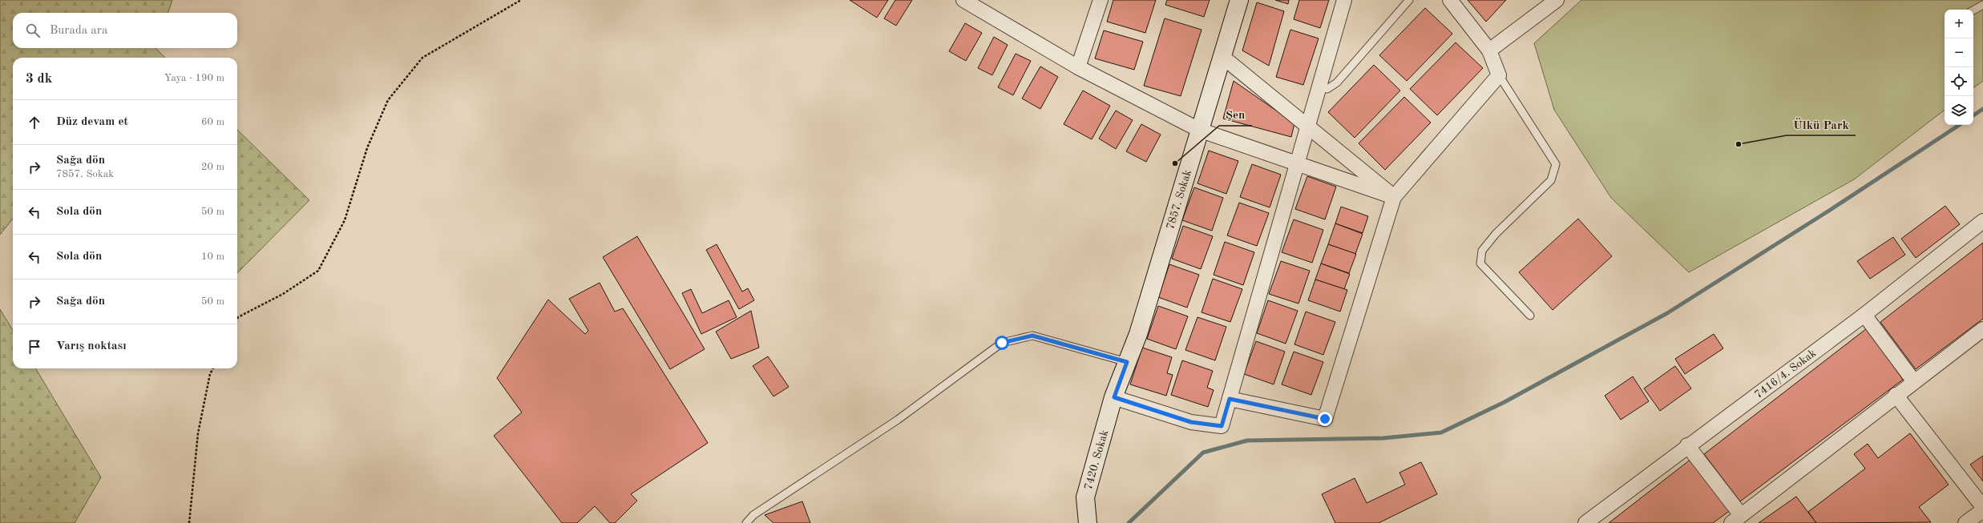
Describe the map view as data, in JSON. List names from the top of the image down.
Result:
{
  "streets": {
    "street": ["7857. Sokak", "7416/4. Sokak", "7420. Sokak"]
  },
  "crossings": [
    ["7857. Sokak", "7420. Sokak"]
  ],
  "places": ["Ülkü Park", "Şen"],
  "page": {
    "map_buttons": ["+", "−"],
    "search": "Burada ara",
    "heading": ["3 dk", "Yaya · 190 m"],
    "list": [
      ["Düz devam et", "60 m"],
      ["Sağa dön", "7857. Sokak", "20 m"],
      ["Sola dön", "50 m"],
      ["Sola dön", "10 m"],
      ["Sağa dön", "50 m"],
      "Varış noktası"
    ]
  }
}
